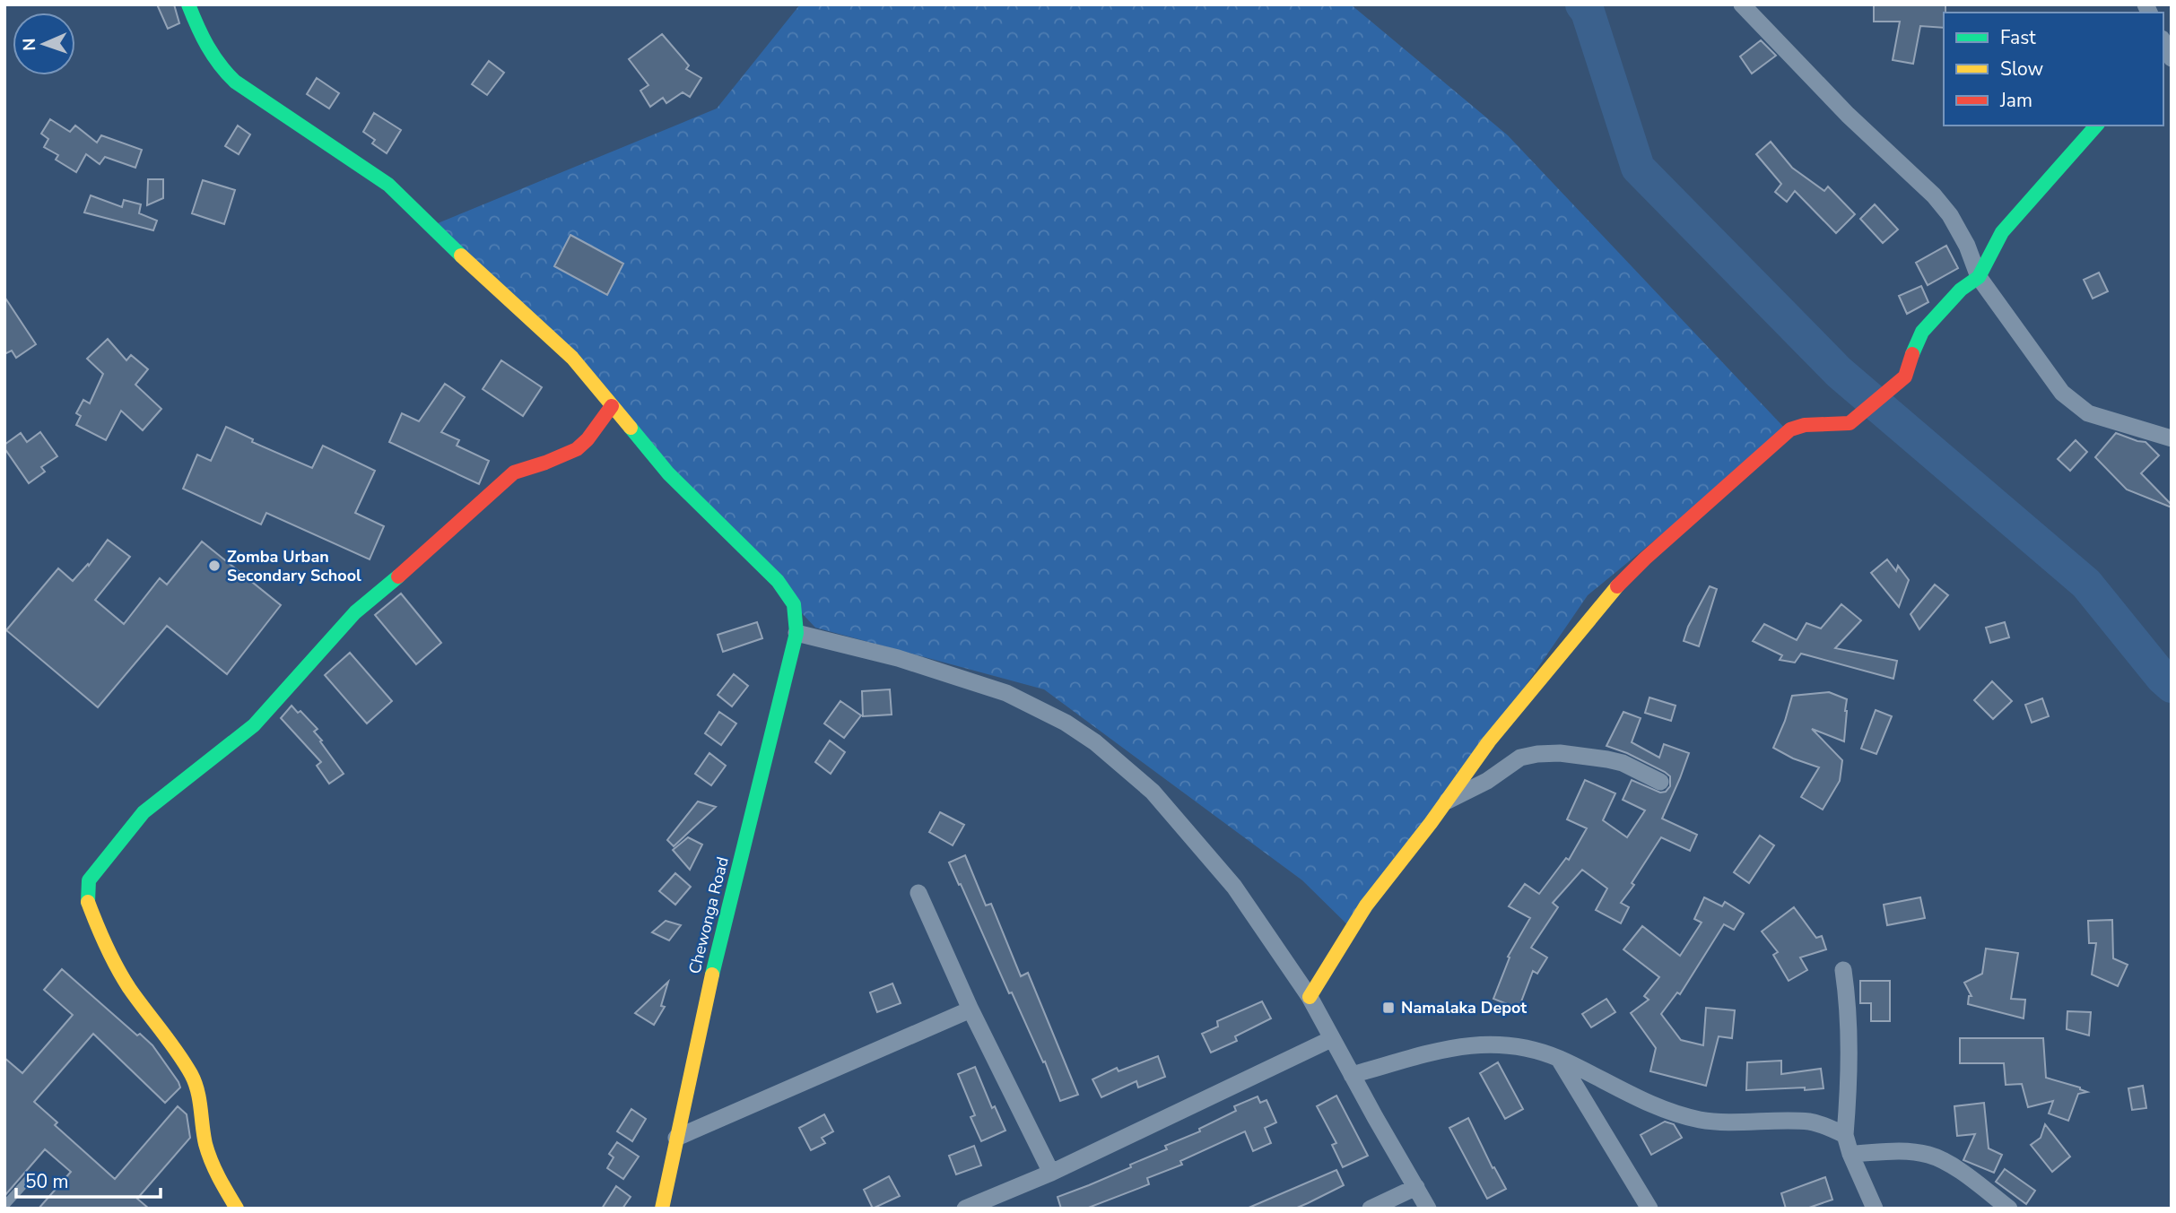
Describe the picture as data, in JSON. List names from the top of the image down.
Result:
{
  "streets": {
    "street": ["Chewonga Road"]
  },
  "places": {
    "other": ["Zomba Urban Secondary School"],
    "transit": ["Namalaka Depot"]
  },
  "legend": ["Fast", "Slow", "Jam"],
  "scale_bar": "50 m",
  "north": "left"
}
